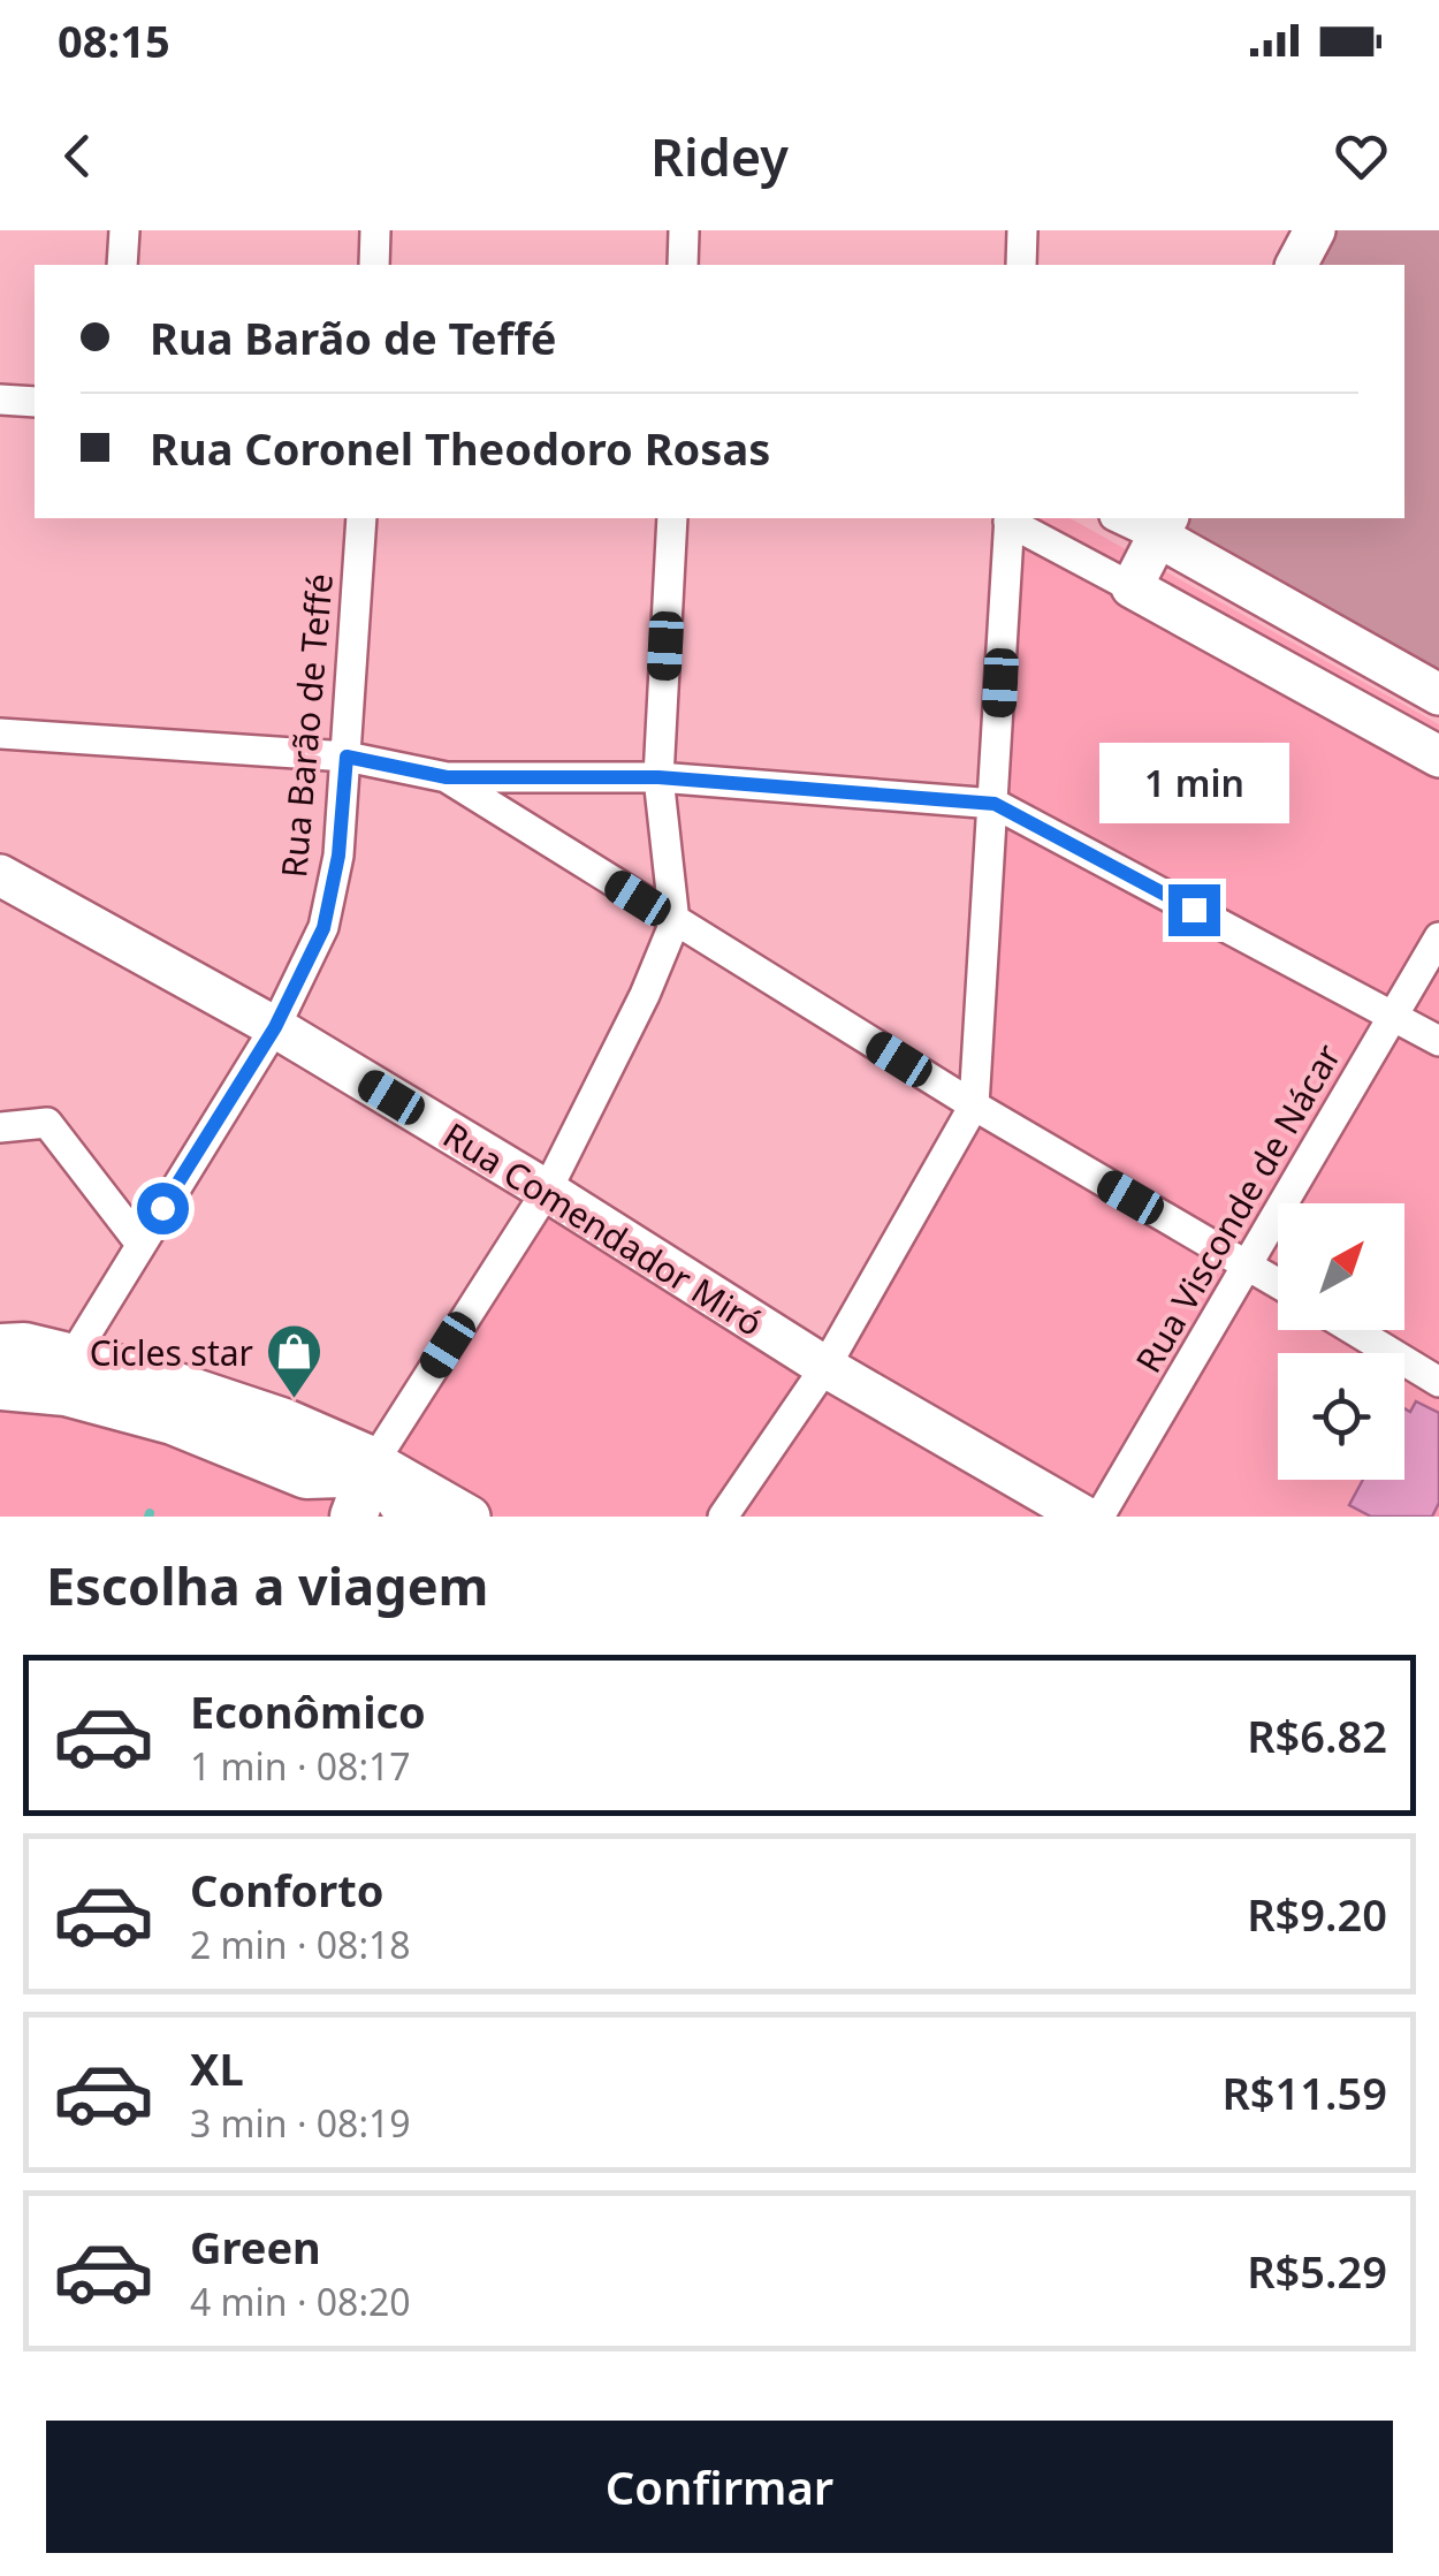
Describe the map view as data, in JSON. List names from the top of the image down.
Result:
{
  "streets": {
    "main road": ["Rua Comendador Miró"],
    "street": ["Rua Barão de Teffé", "Rua Visconde de Nácar"]
  },
  "crossings": [
    ["Rua Barão de Teffé", "Rua Comendador Miró"]
  ],
  "places": {
    "shop": ["Cicles star"]
  },
  "north": "top right",
  "page": {
    "status": "08:15",
    "header": "Ridey",
    "banner": ["Rua Barão de Teffé", "Rua Coronel Theodoro Rosas"],
    "bubble": "1 min",
    "heading": "Escolha a viagem",
    "list": [
      {
        "name": "Econômico",
        "note": "1 min · 08:17",
        "value": "R$6.82"
      },
      {
        "name": "Conforto",
        "note": "2 min · 08:18",
        "value": "R$9.20"
      },
      {
        "name": "XL",
        "note": "3 min · 08:19",
        "value": "R$11.59"
      },
      {
        "name": "Green",
        "note": "4 min · 08:20",
        "value": "R$5.29"
      }
    ],
    "buttons": "Confirmar"
  }
}
